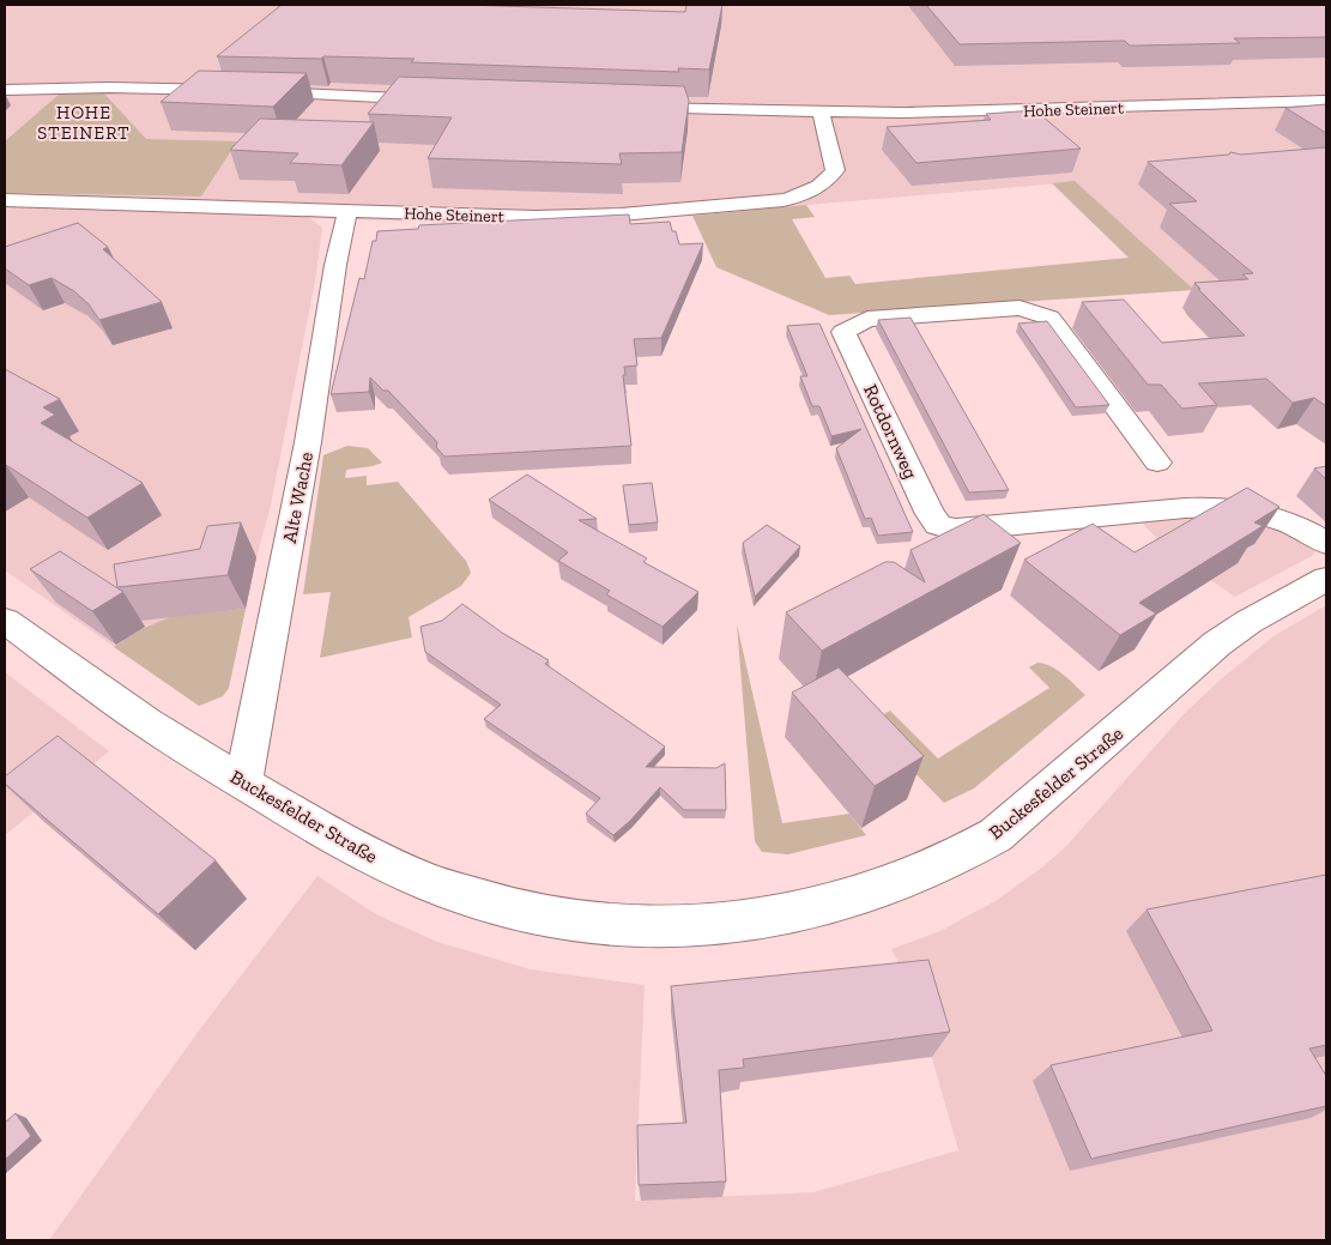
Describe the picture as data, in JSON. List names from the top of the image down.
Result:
{
  "streets": {
    "street": [
      "Hohe Steinert",
      "Rotdornweg",
      "Alte Wache",
      "Buckesfelder Straße"
    ]
  },
  "crossings": [
    ["Hohe Steinert", "Alte Wache"],
    ["Alte Wache", "Buckesfelder Straße"]
  ],
  "districts": ["HOHE STEINERT"]
}
